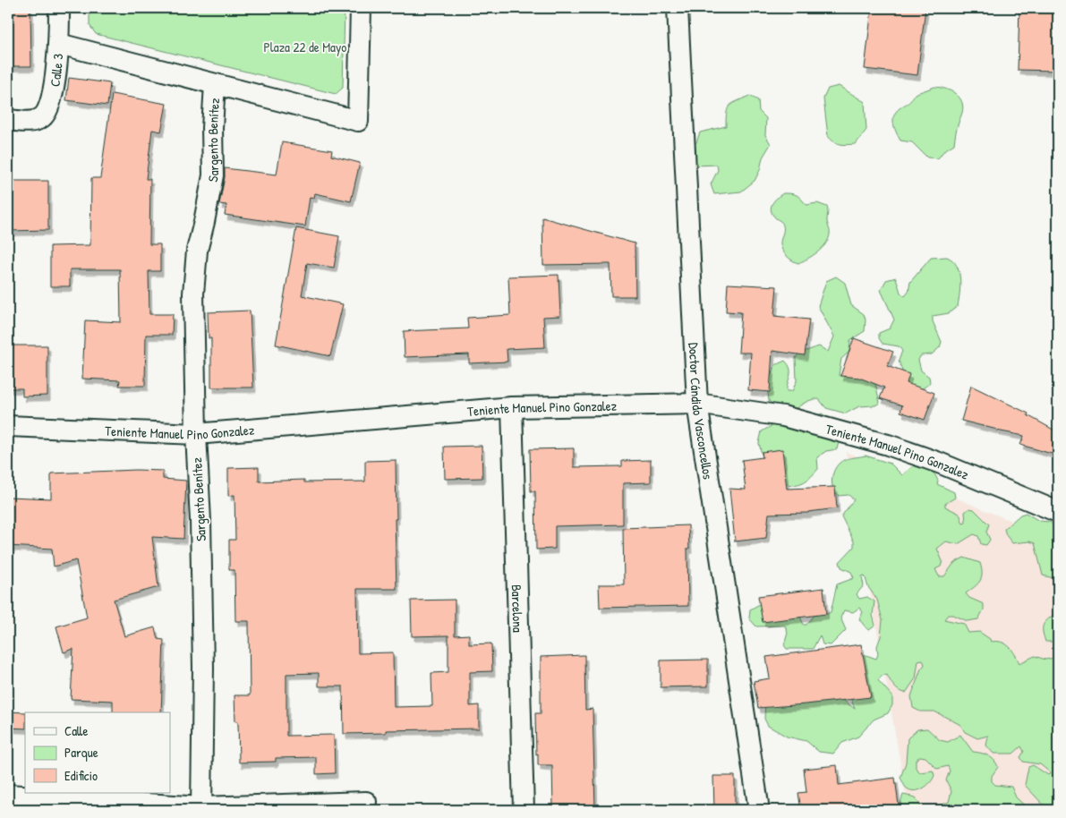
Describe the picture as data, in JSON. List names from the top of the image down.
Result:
{
  "streets": {
    "street": [
      "Calle 3",
      "Sargento Benítez",
      "Teniente Manuel Pino Gonzalez",
      "Doctor Cándido Vasconcellos",
      "Barcelona"
    ]
  },
  "crossings": [
    ["Sargento Benítez", "Teniente Manuel Pino Gonzalez"],
    ["Teniente Manuel Pino Gonzalez", "Doctor Cándido Vasconcellos"],
    ["Teniente Manuel Pino Gonzalez", "Barcelona"]
  ],
  "parks": ["Plaza 22 de Mayo"],
  "legend": ["Calle", "Parque", "Edificio"]
}
